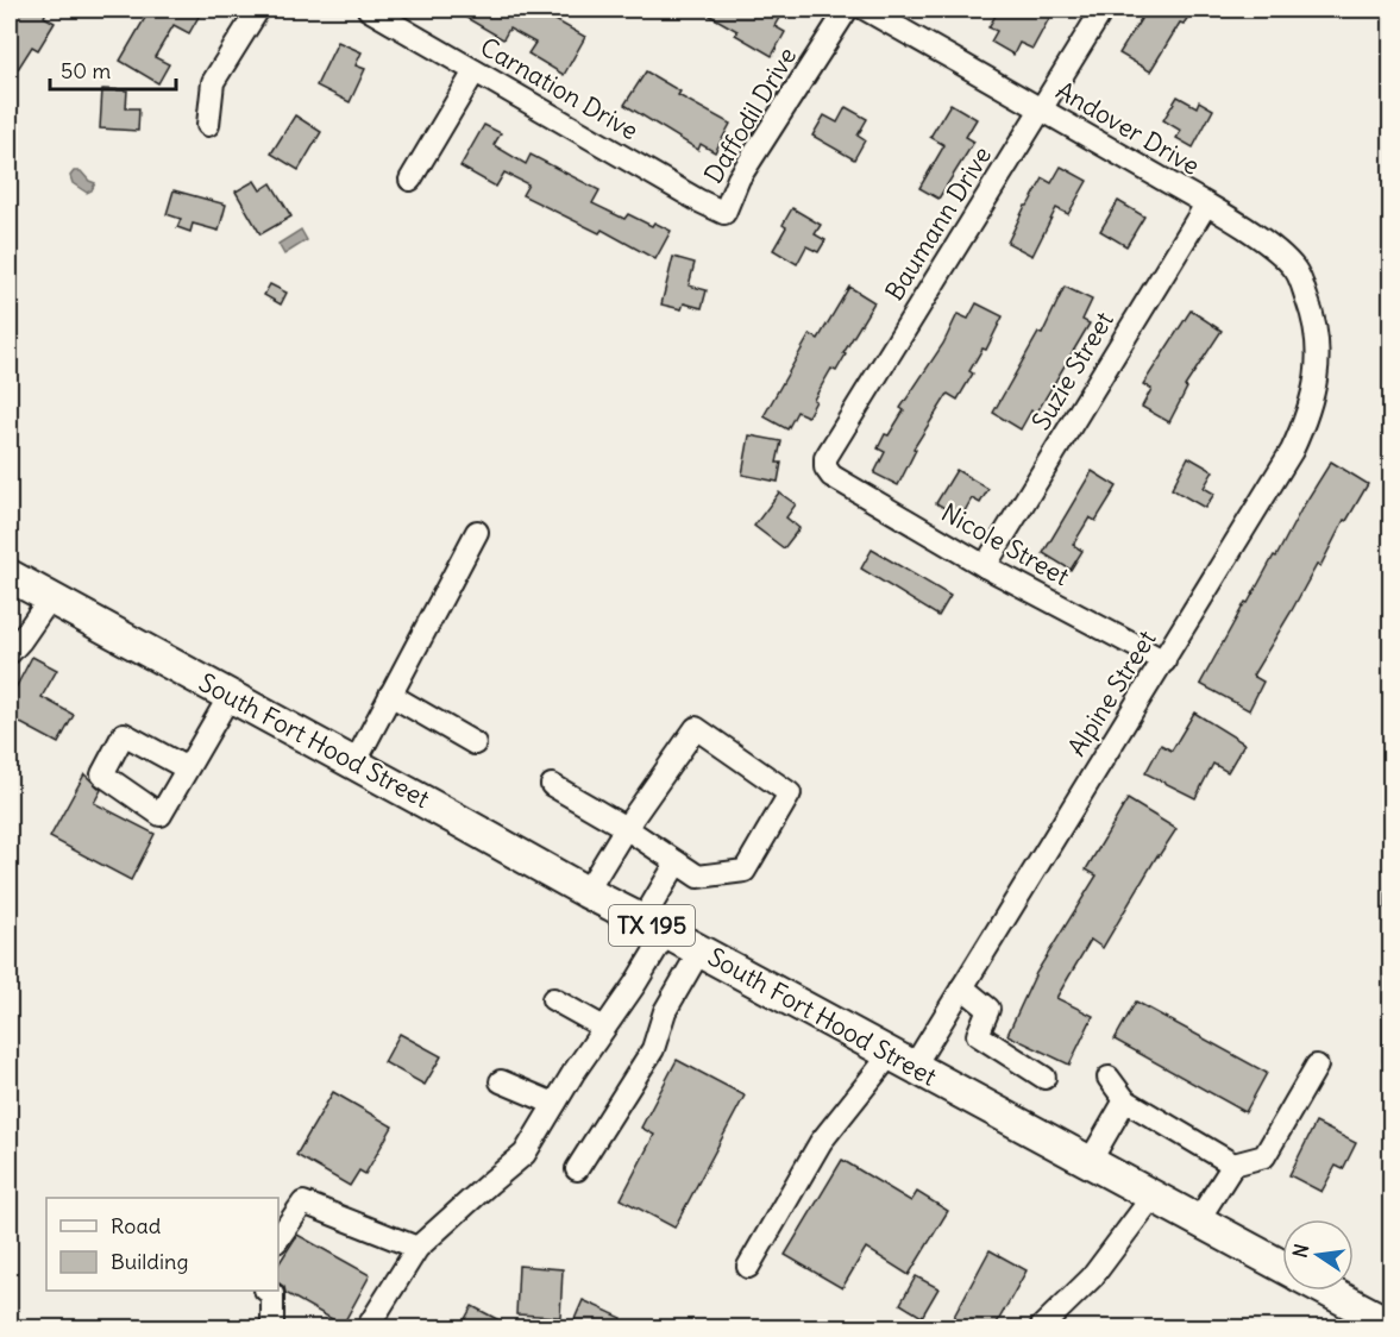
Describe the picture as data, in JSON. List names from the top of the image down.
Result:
{
  "streets": {
    "highway": ["South Fort Hood Street", "TX 195"],
    "street": [
      "Carnation Drive",
      "Daffodil Drive",
      "Andover Drive",
      "Baumann Drive",
      "Suzie Street",
      "Nicole Street",
      "Alpine Street"
    ]
  },
  "crossings": [
    ["Carnation Drive", "Daffodil Drive"],
    ["Andover Drive", "Baumann Drive"],
    ["Andover Drive", "Suzie Street"],
    ["Andover Drive", "Alpine Street"],
    ["Baumann Drive", "Nicole Street"],
    ["Suzie Street", "Nicole Street"],
    ["Nicole Street", "Alpine Street"],
    ["Alpine Street", "South Fort Hood Street"]
  ],
  "legend": ["Road", "Building"],
  "scale_bar": "50 m",
  "north": "left"
}
